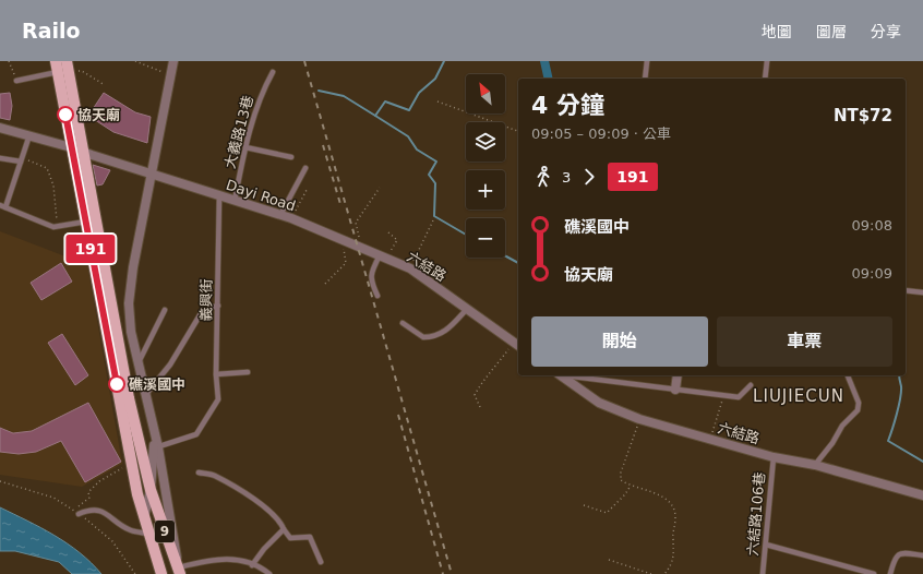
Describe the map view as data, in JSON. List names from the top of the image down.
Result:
{
  "streets": {
    "main road": ["9"],
    "street": ["Dayi Road", "六結路"],
    "lane": ["大義路13巷", "義興街", "六結路106巷"]
  },
  "crossings": [
    ["大義路13巷", "Dayi Road"],
    ["Dayi Road", "六結路"],
    ["Dayi Road", "義興街"],
    ["Dayi Road", "9"],
    ["六結路", "六結路106巷"]
  ],
  "districts": ["LIUJIECUN"],
  "places": ["協天廟", "礁溪國中"],
  "lines": ["bus line 191"],
  "north": "top left",
  "page": {
    "header": "Railo",
    "nav": ["地圖", "圖層", "分享"],
    "on_map": "191",
    "map_buttons": ["+", "−"],
    "heading": ["4 分鐘", "09:05 – 09:09 · 公車", "NT$72"],
    "legs": ["3", "191"],
    "list": [
      {
        "name": "礁溪國中",
        "value": "09:08"
      },
      {
        "name": "協天廟",
        "value": "09:09"
      }
    ],
    "buttons": ["開始", "車票"]
  }
}
